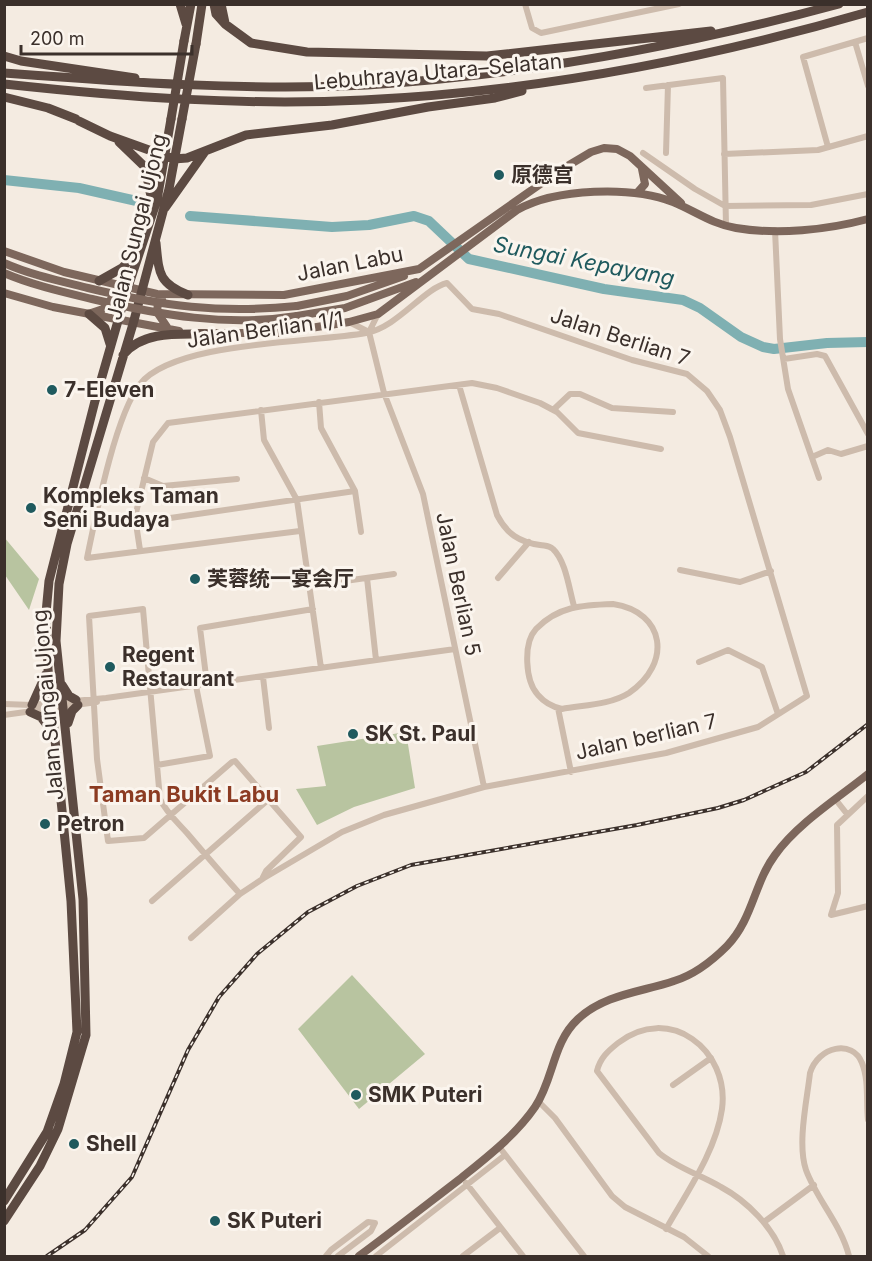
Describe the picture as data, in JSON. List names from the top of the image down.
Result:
{
  "streets": {
    "highway": ["Lebuhraya Utara–Selatan", "Jalan Sungai Ujong"],
    "main road": ["Jalan Labu"],
    "street": [
      "Jalan Berlian 1/1",
      "Jalan Berlian 7",
      "Jalan Berlian 5",
      "Jalan berlian 7"
    ]
  },
  "crossings": [
    ["Jalan Sungai Ujong", "Jalan Labu"],
    ["Jalan Berlian 1/1", "Jalan Berlian 7"],
    ["Jalan Berlian 1/1", "Jalan Berlian 5"],
    ["Jalan Berlian 7", "Jalan Berlian 5"],
    ["Jalan Berlian 7", "Jalan berlian 7"],
    ["Jalan Berlian 5", "Jalan berlian 7"]
  ],
  "districts": ["Taman Bukit Labu"],
  "water": ["Sungai Kepayang"],
  "places": [
    "原德宫",
    "7-Eleven",
    "Kompleks Taman Seni Budaya",
    "芙蓉统一宴会厅",
    "Regent Restaurant",
    "SK St. Paul",
    "Petron",
    "SMK Puteri",
    "Shell",
    "SK Puteri"
  ],
  "scale_bar": "200 m"
}
